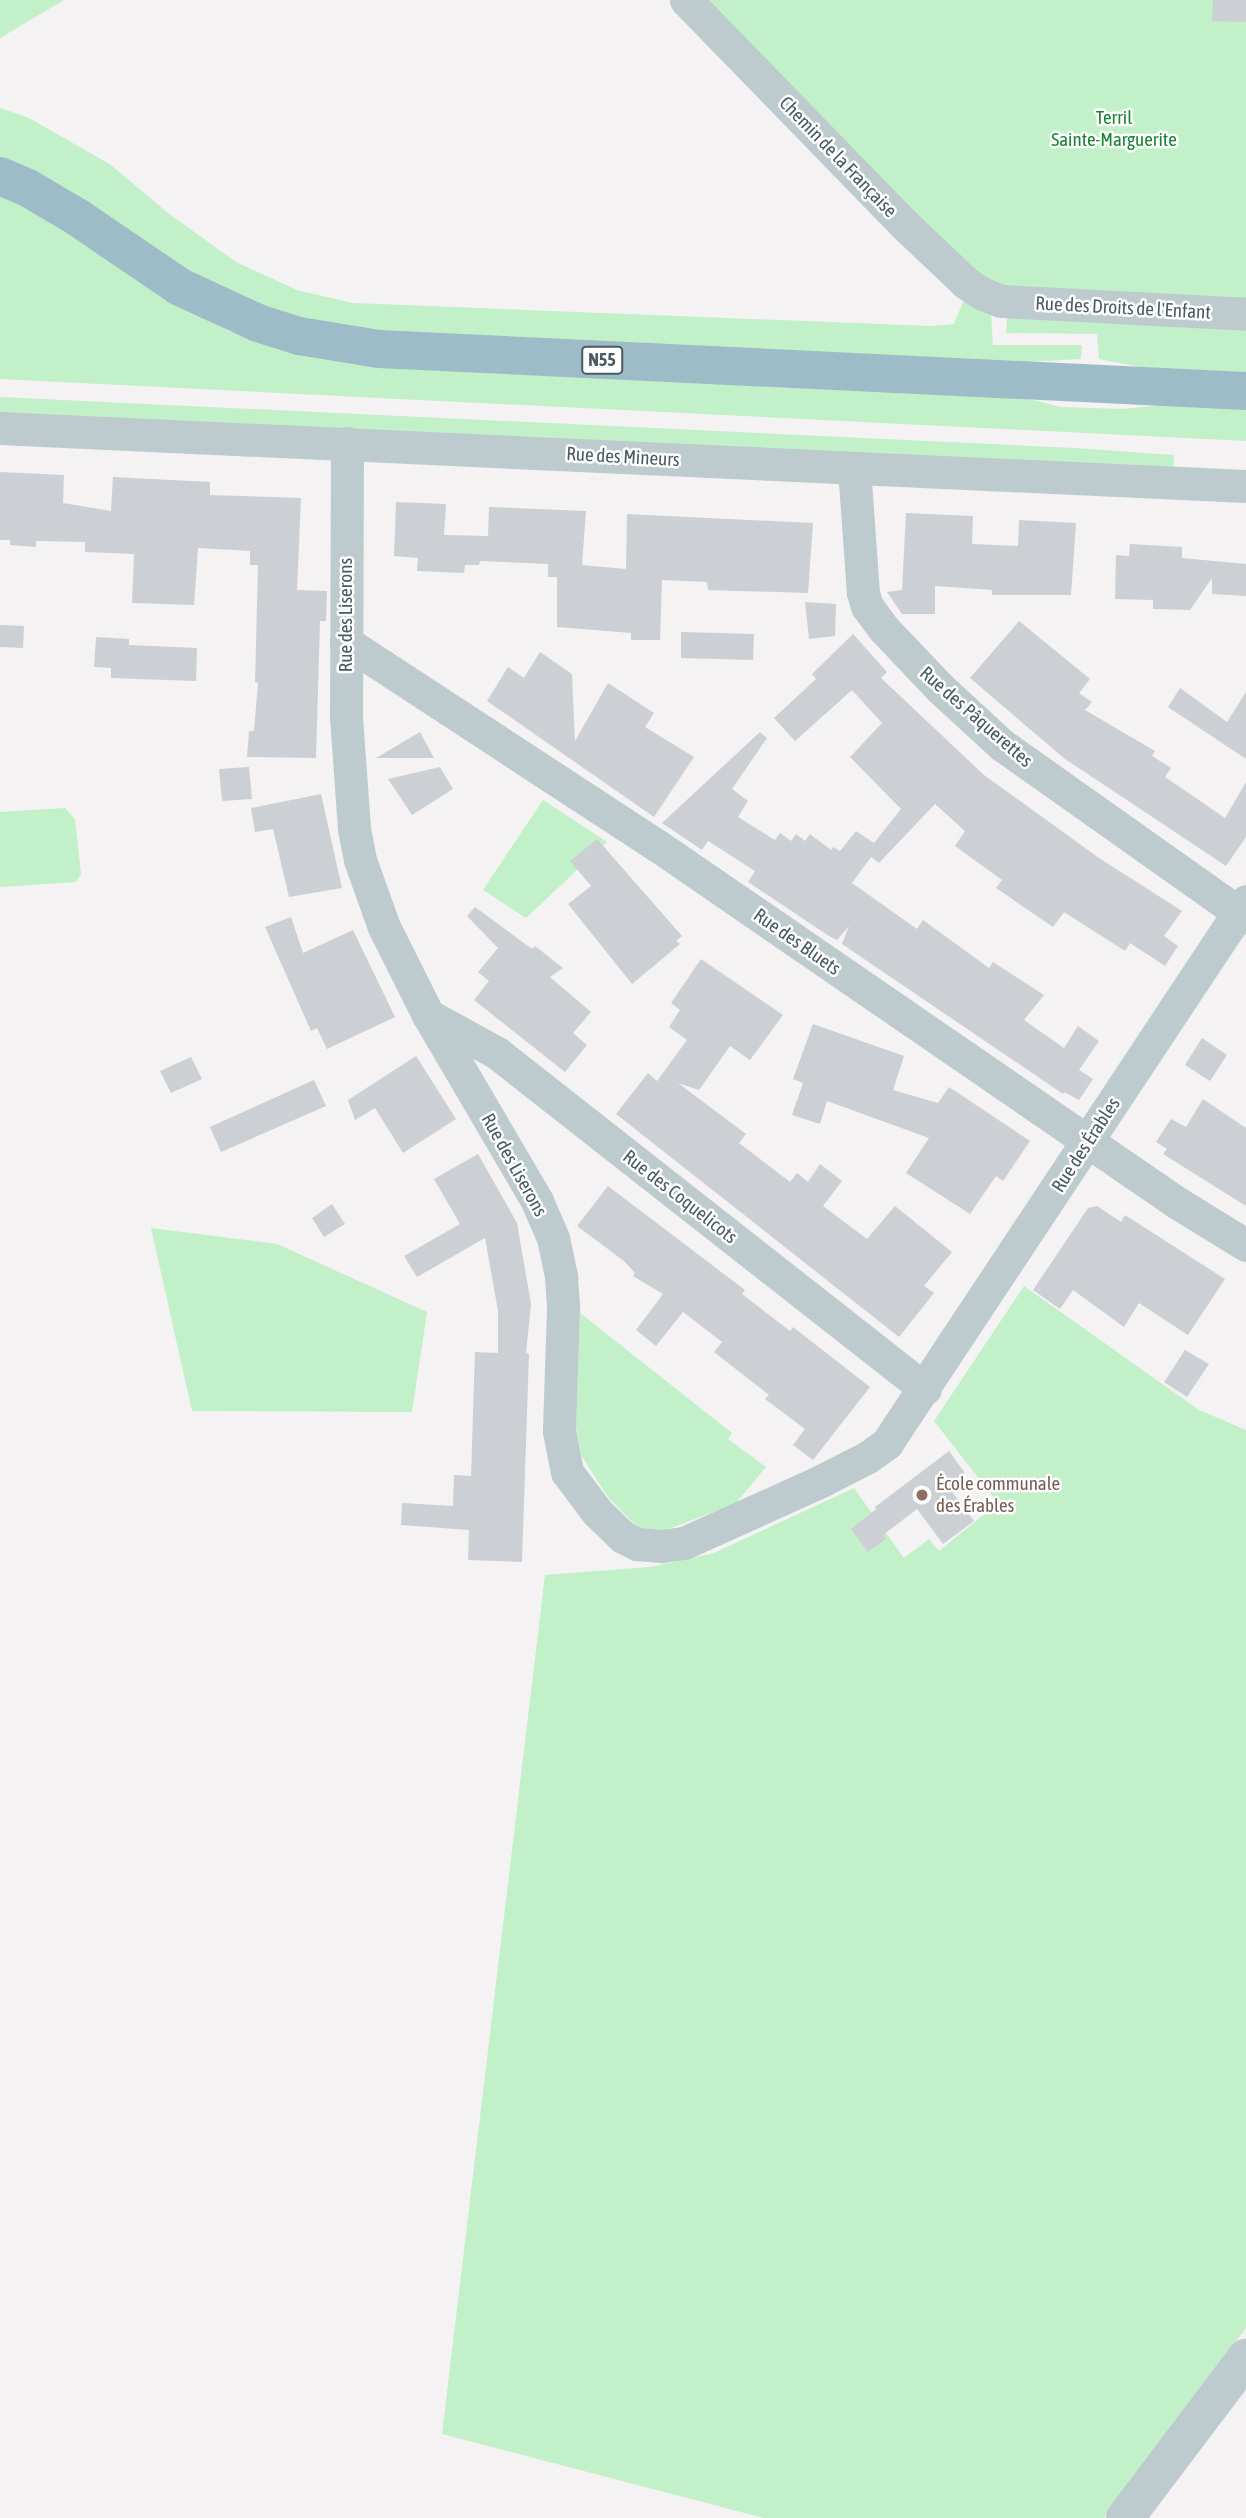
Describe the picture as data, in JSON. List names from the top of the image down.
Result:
{
  "streets": {
    "highway": ["N55"],
    "street": [
      "Chemin de la Française",
      "Rue des Droits de l'Enfant",
      "Rue des Mineurs",
      "Rue des Liserons",
      "Rue des Pâquerettes",
      "Rue des Bluets",
      "Rue des Érables",
      "Rue des Coquelicots"
    ]
  },
  "crossings": [
    ["Chemin de la Française", "Rue des Droits de l'Enfant"],
    ["Rue des Mineurs", "Rue des Liserons"],
    ["Rue des Mineurs", "Rue des Pâquerettes"],
    ["Rue des Liserons", "Rue des Bluets"],
    ["Rue des Liserons", "Rue des Érables"],
    ["Rue des Liserons", "Rue des Coquelicots"],
    ["Rue des Pâquerettes", "Rue des Érables"],
    ["Rue des Bluets", "Rue des Érables"],
    ["Rue des Érables", "Rue des Coquelicots"]
  ],
  "parks": ["Terril Sainte-Marguerite"],
  "places": ["École communale des Érables"]
}
